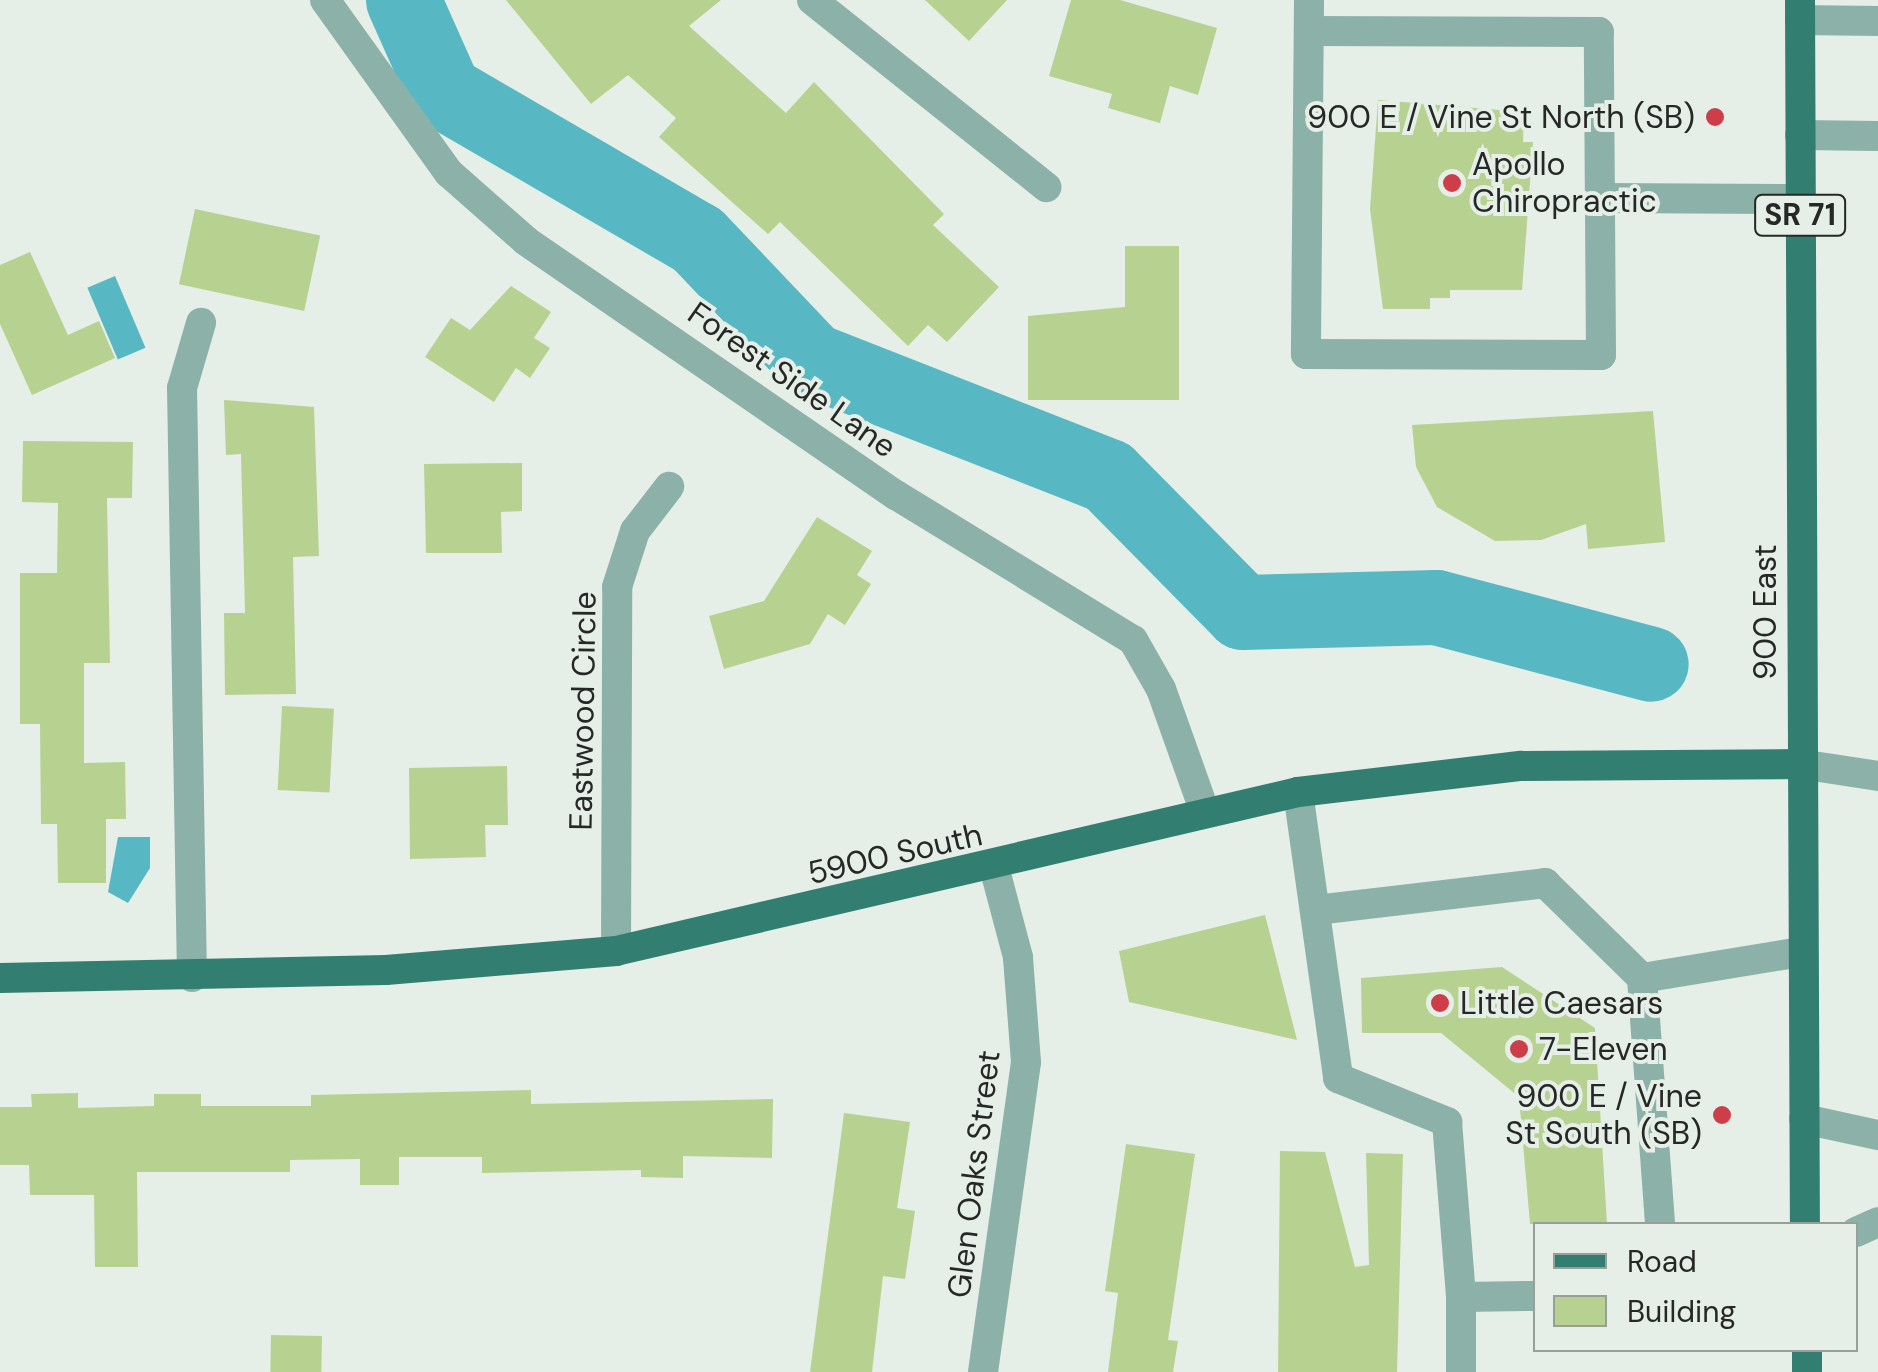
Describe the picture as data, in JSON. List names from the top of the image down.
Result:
{
  "streets": {
    "main road": ["SR 71", "900 East", "5900 South"],
    "street": ["Forest Side Lane", "Eastwood Circle", "Glen Oaks Street"]
  },
  "crossings": [
    ["Forest Side Lane", "5900 South"],
    ["900 East", "5900 South"],
    ["Eastwood Circle", "5900 South"],
    ["5900 South", "Glen Oaks Street"]
  ],
  "places": [
    "900 E / Vine St North (SB)",
    "Apollo Chiropractic",
    "Little Caesars",
    "7-Eleven",
    "900 E / Vine St South (SB)"
  ],
  "legend": ["Road", "Building"]
}
